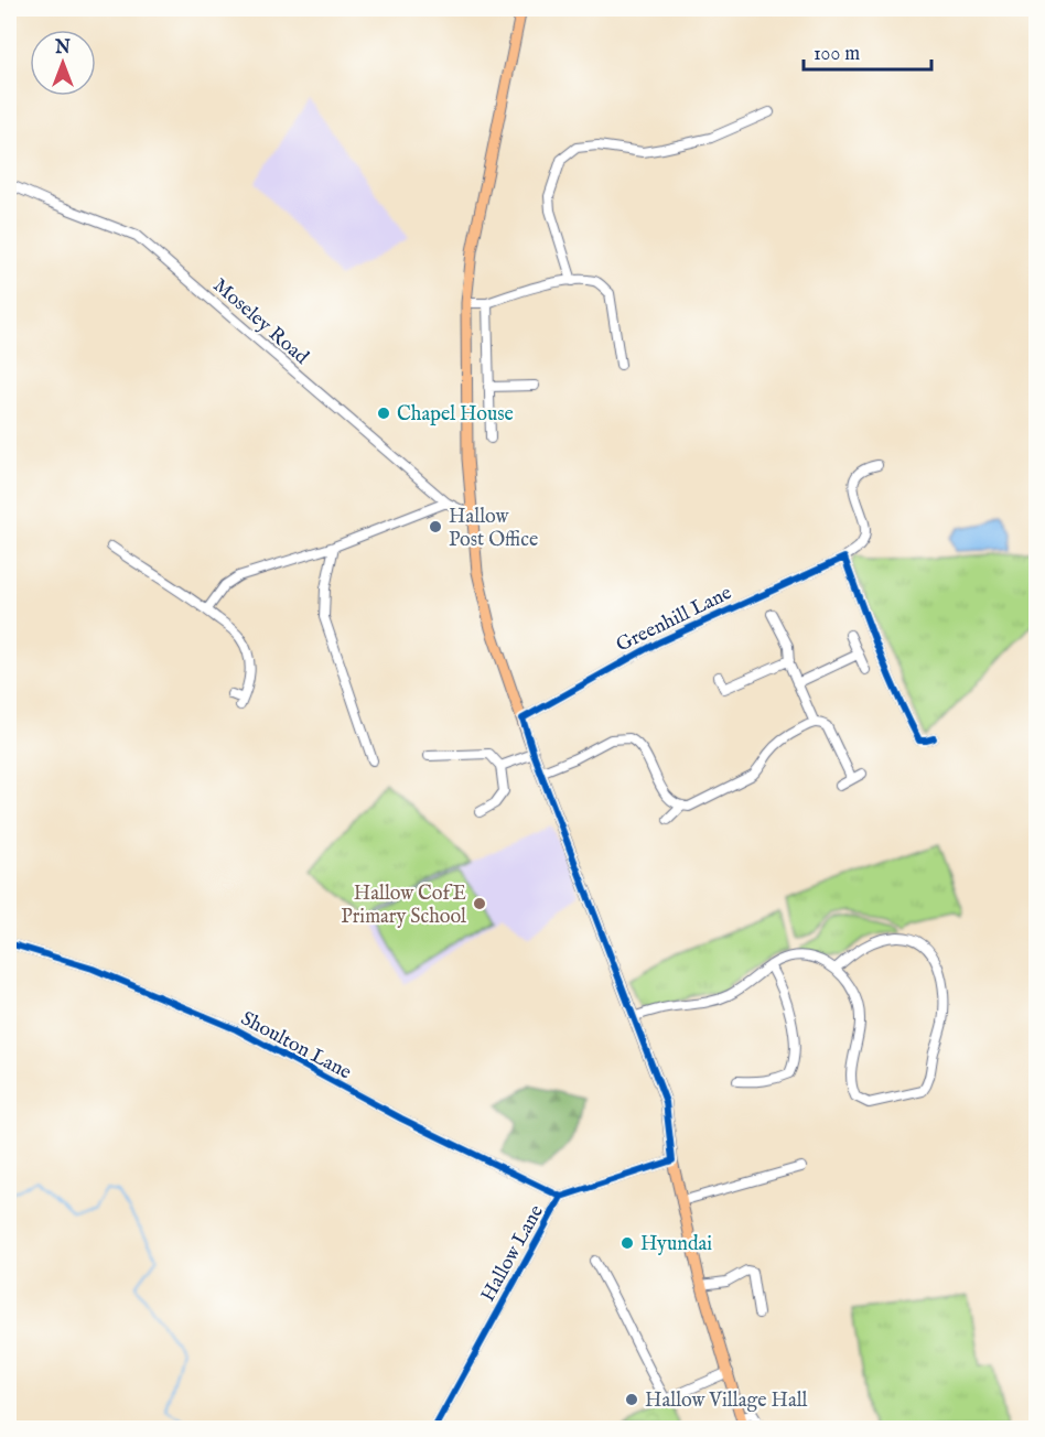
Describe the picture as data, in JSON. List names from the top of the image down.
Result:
{
  "streets": {
    "street": [
      "Moseley Road",
      "Greenhill Lane",
      "Shoulton Lane",
      "Hallow Lane"
    ]
  },
  "crossings": [
    ["Shoulton Lane", "Hallow Lane"]
  ],
  "places": [
    "Chapel House",
    "Hallow Post Office",
    "Hallow CofE Primary School",
    "Hyundai",
    "Hallow Village Hall"
  ],
  "scale_bar": "100 m",
  "north": "top"
}
